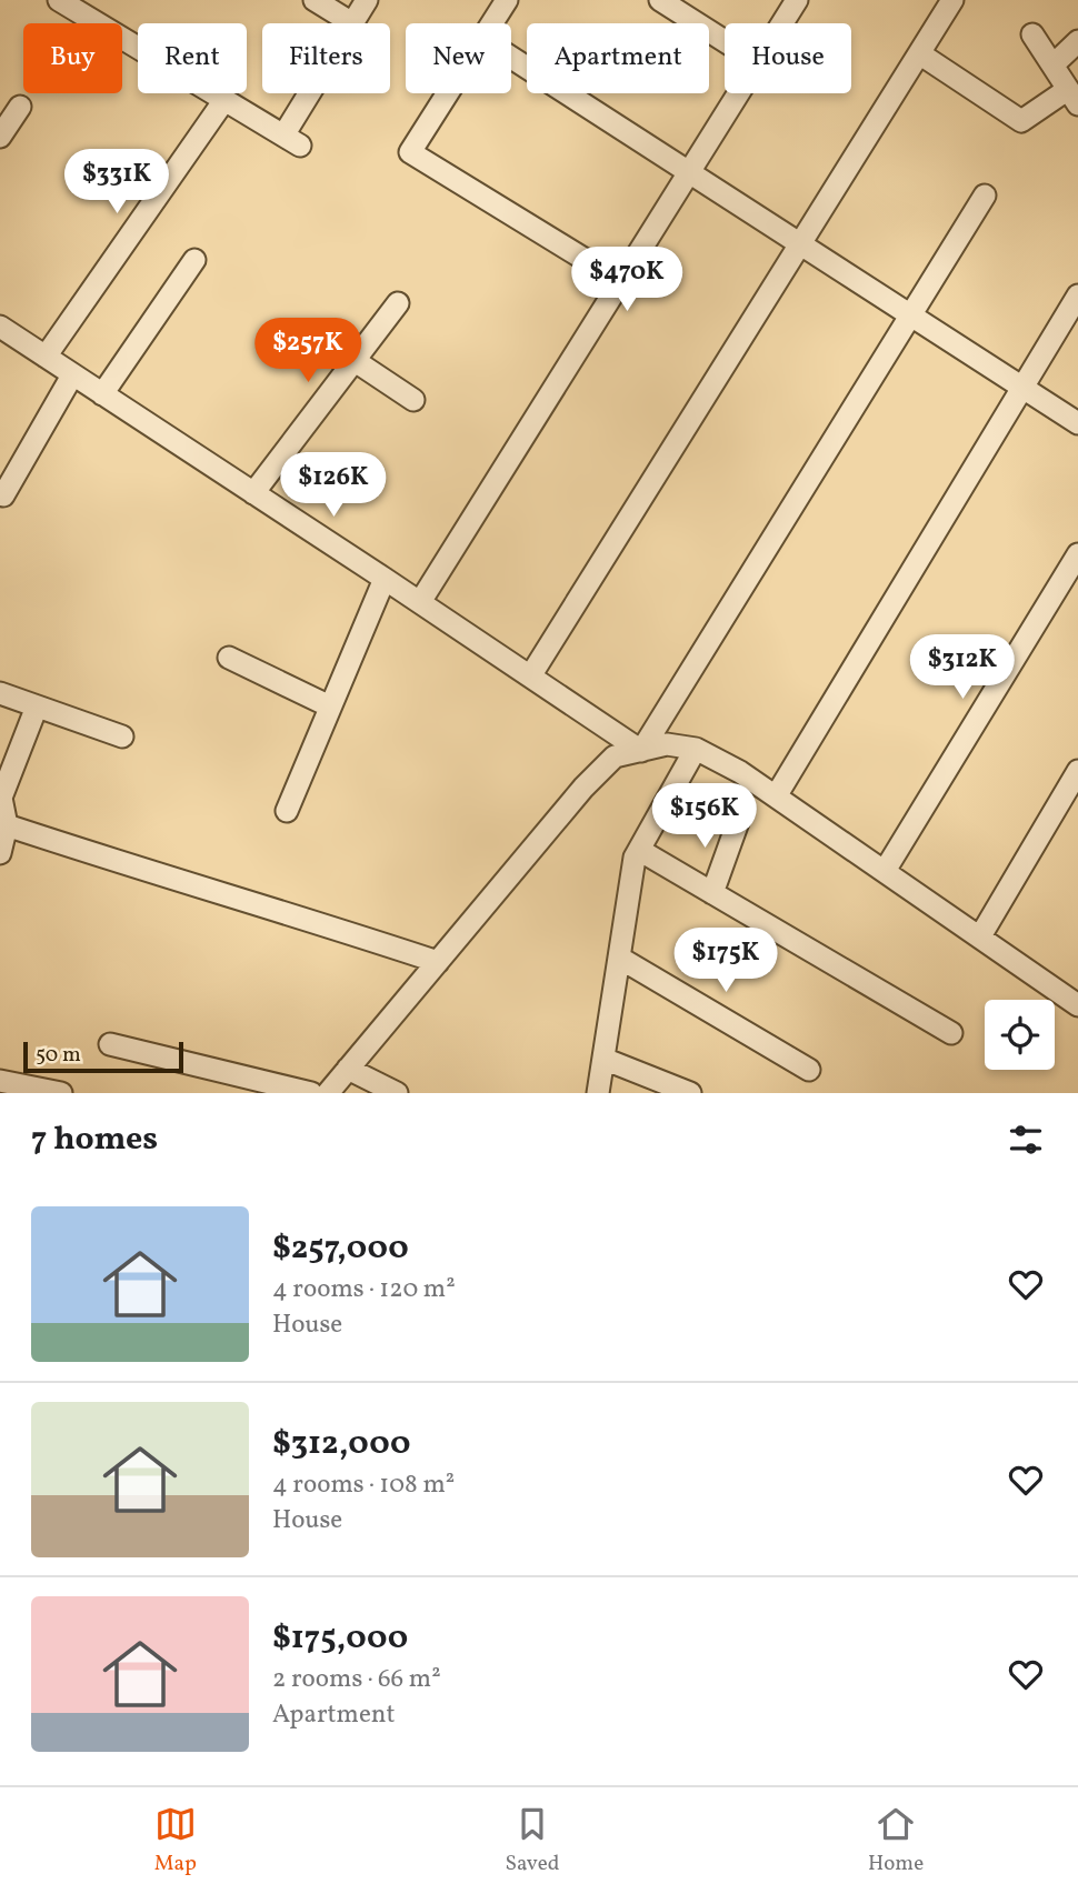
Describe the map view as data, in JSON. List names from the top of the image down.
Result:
{
  "scale_bar": "50 m",
  "page": {
    "chip": [
      "Buy",
      "Rent",
      "Filters",
      "New",
      "Apartment",
      "House"
    ],
    "price": [
      "$331K",
      "$470K",
      "$257K",
      "$126K",
      "$312K",
      "$156K",
      "$175K"
    ],
    "scale": "50 m",
    "heading": "7 homes",
    "list": [
      {
        "name": "$257,000",
        "note": "4 rooms · 120 m² · House"
      },
      {
        "name": "$312,000",
        "note": "4 rooms · 108 m² · House"
      },
      {
        "name": "$175,000",
        "note": "2 rooms · 66 m² · Apartment"
      }
    ],
    "tabs": ["Map", "Saved", "Home"]
  }
}
